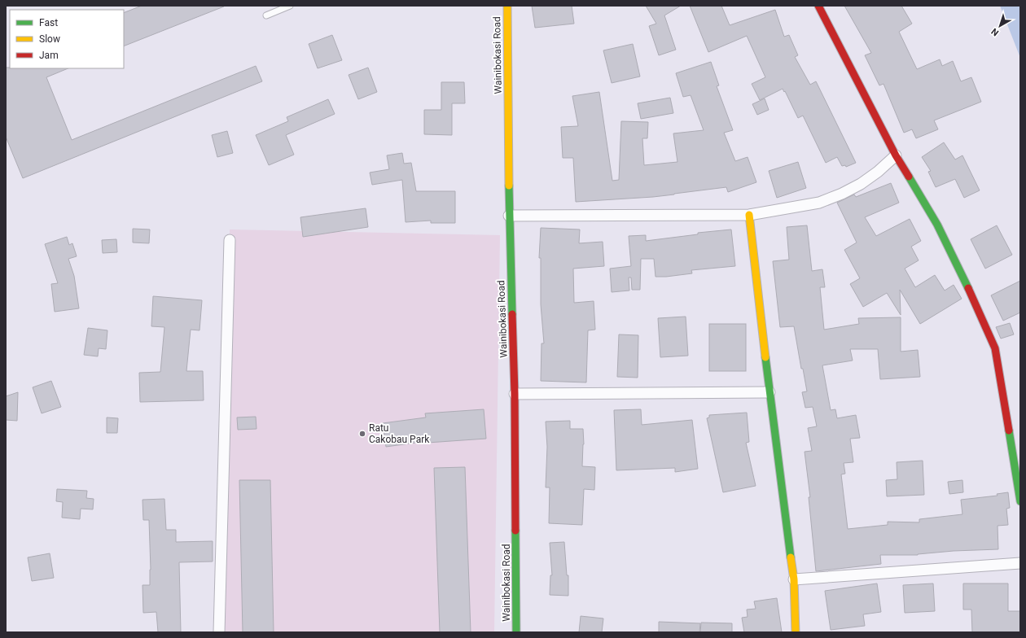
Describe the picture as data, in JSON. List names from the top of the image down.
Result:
{
  "streets": {
    "street": ["Wainibokasi Road"]
  },
  "places": ["Ratu Cakobau Park"],
  "legend": ["Fast", "Slow", "Jam"],
  "north": "bottom left"
}
